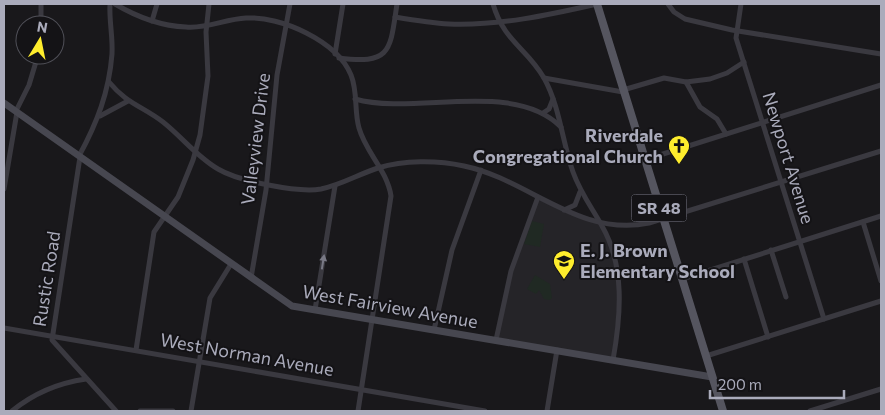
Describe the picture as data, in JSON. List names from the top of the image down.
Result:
{
  "streets": {
    "main road": ["SR 48"],
    "street": [
      "Valleyview Drive",
      "Newport Avenue",
      "Rustic Road",
      "West Fairview Avenue",
      "West Norman Avenue"
    ]
  },
  "crossings": [
    ["Valleyview Drive", "West Fairview Avenue"],
    ["SR 48", "West Fairview Avenue"],
    ["Rustic Road", "West Fairview Avenue"],
    ["Rustic Road", "West Norman Avenue"]
  ],
  "places": {
    "church": ["Riverdale Congregational Church"],
    "school or university": ["E. J. Brown Elementary School"]
  },
  "scale_bar": "200 m",
  "north": "top"
}
